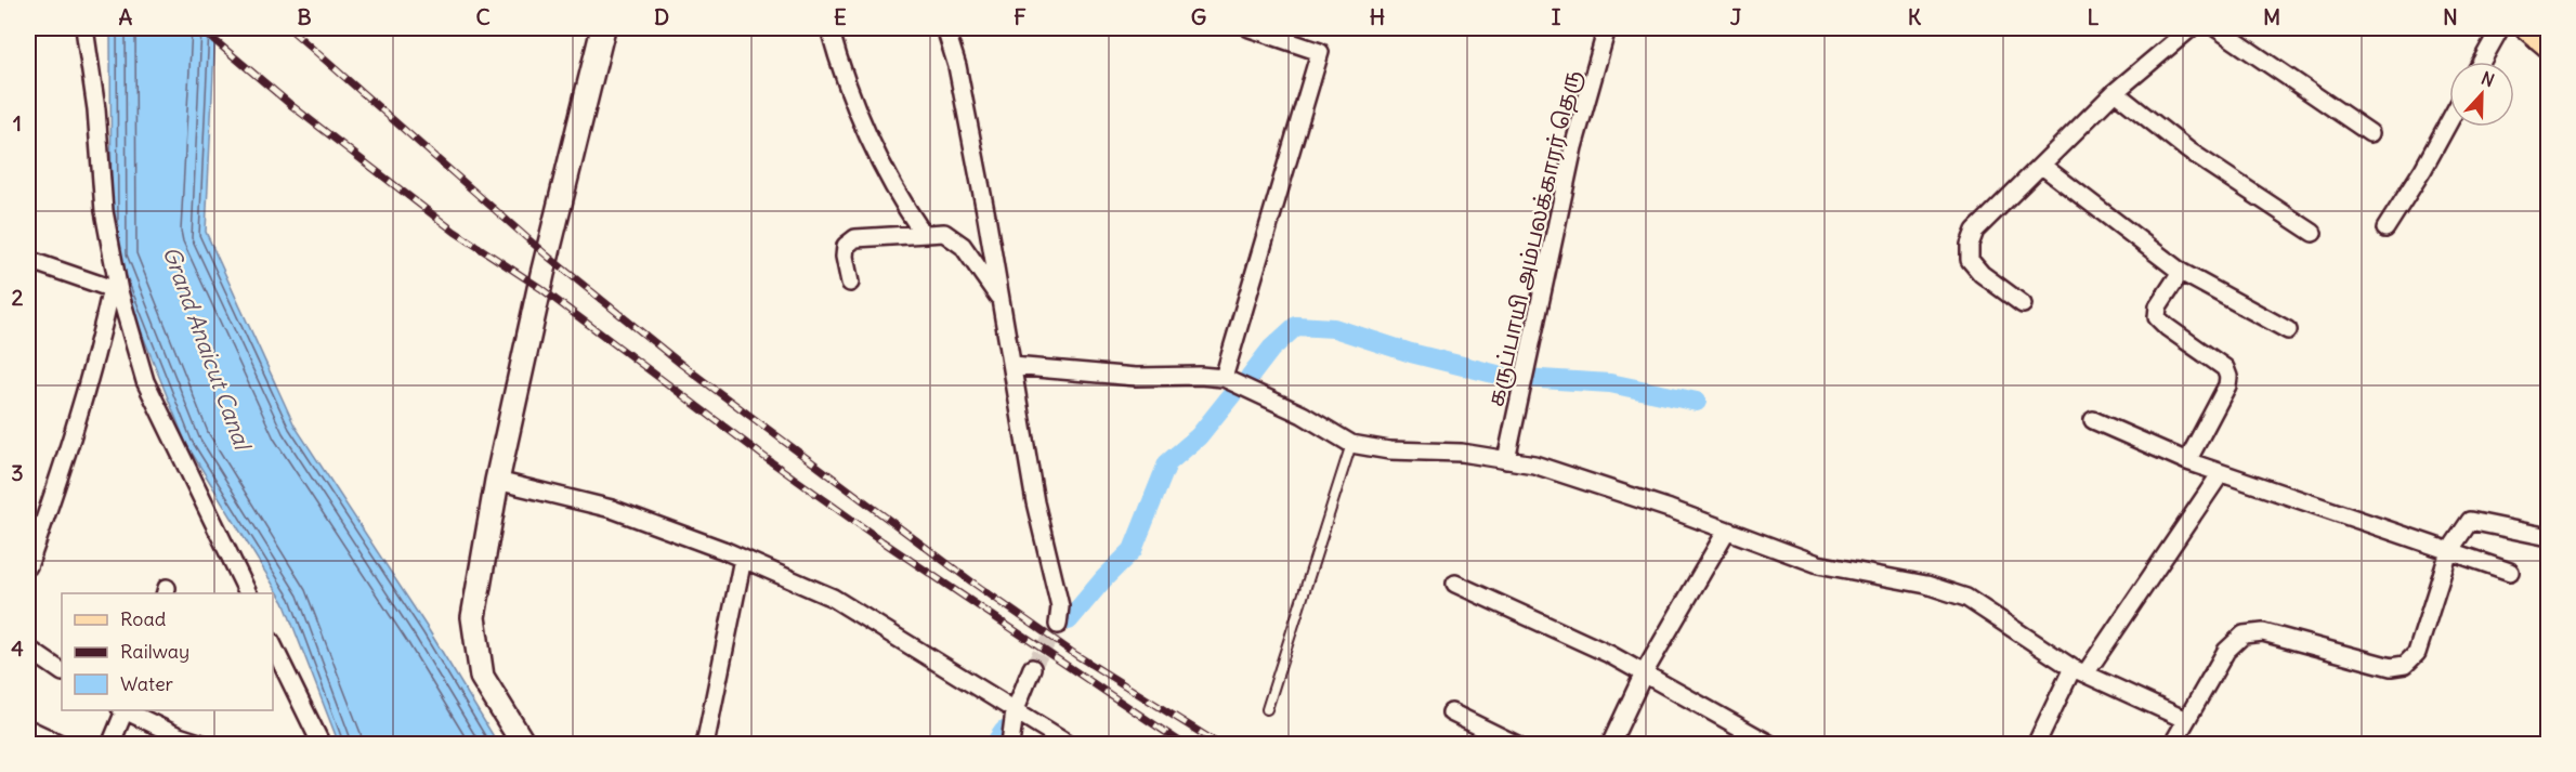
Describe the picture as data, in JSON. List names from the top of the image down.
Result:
{
  "streets": {
    "street": ["கருப்பாயி அம்பலக்காரர் தெரு"]
  },
  "water": ["Grand Anaicut Canal"],
  "legend": ["Road", "Railway", "Water"],
  "north": "top",
  "grid": {
    "columns": [
      "A",
      "B",
      "C",
      "D",
      "E",
      "F",
      "G",
      "H",
      "I",
      "J",
      "K",
      "L",
      "M",
      "N"
    ],
    "rows": [
      "1",
      "2",
      "3",
      "4"
    ]
  }
}
